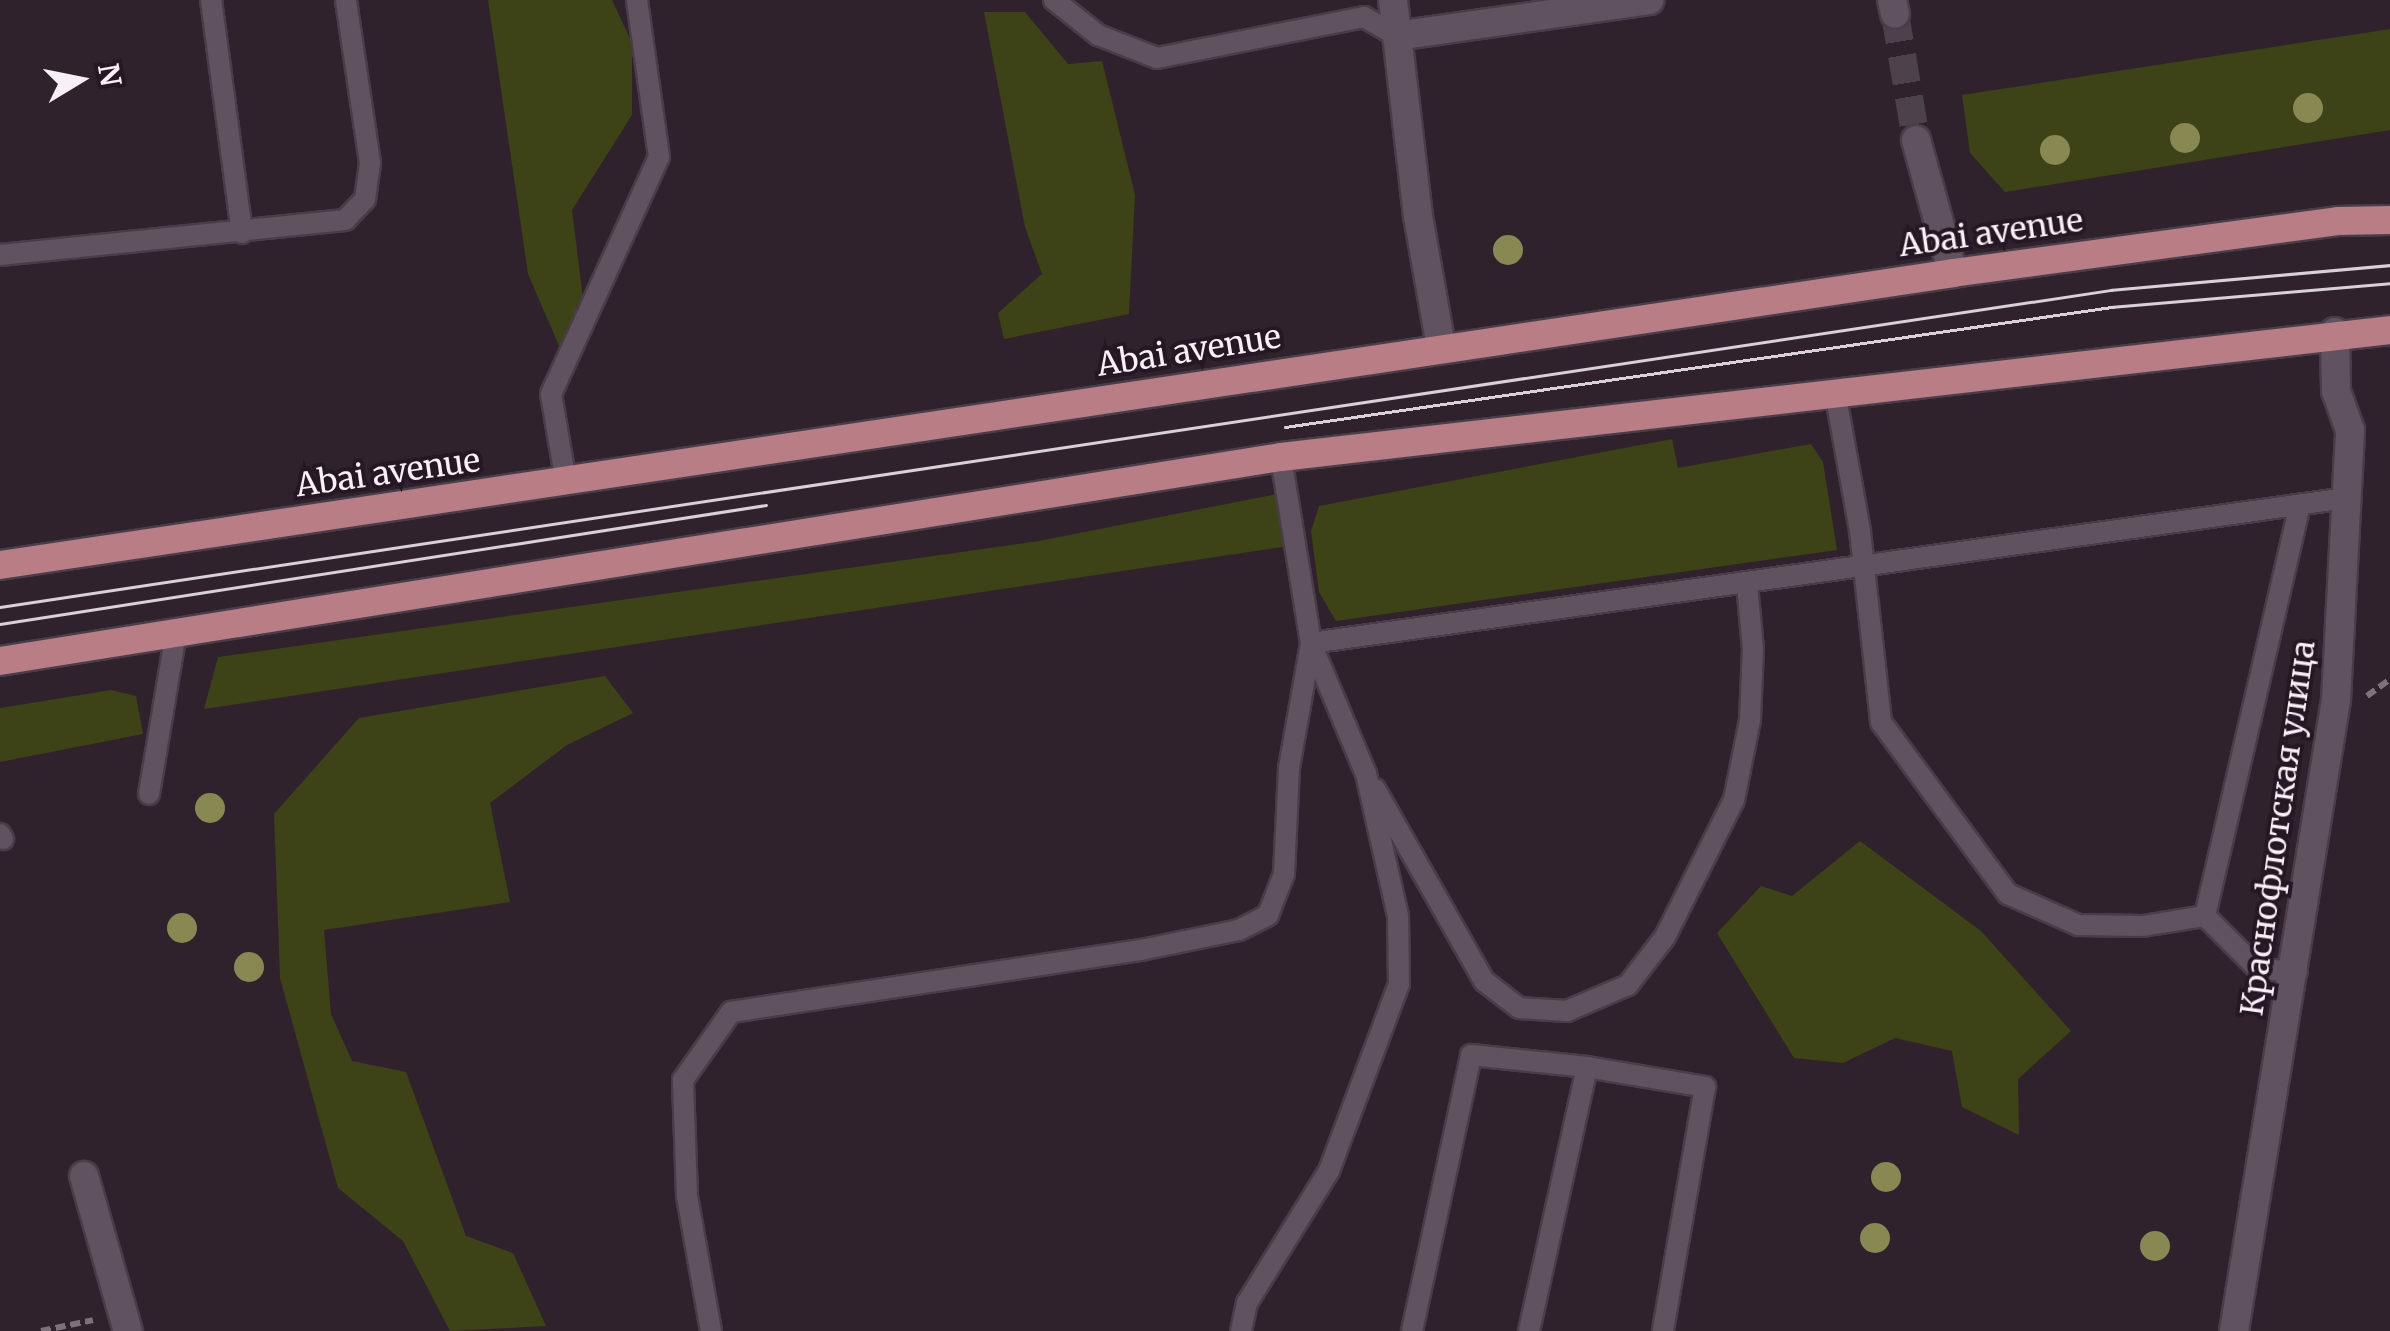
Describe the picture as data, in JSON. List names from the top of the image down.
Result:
{
  "streets": {
    "main road": ["Abai avenue"],
    "street": ["Краснофлотская улица"]
  },
  "north": "right"
}
